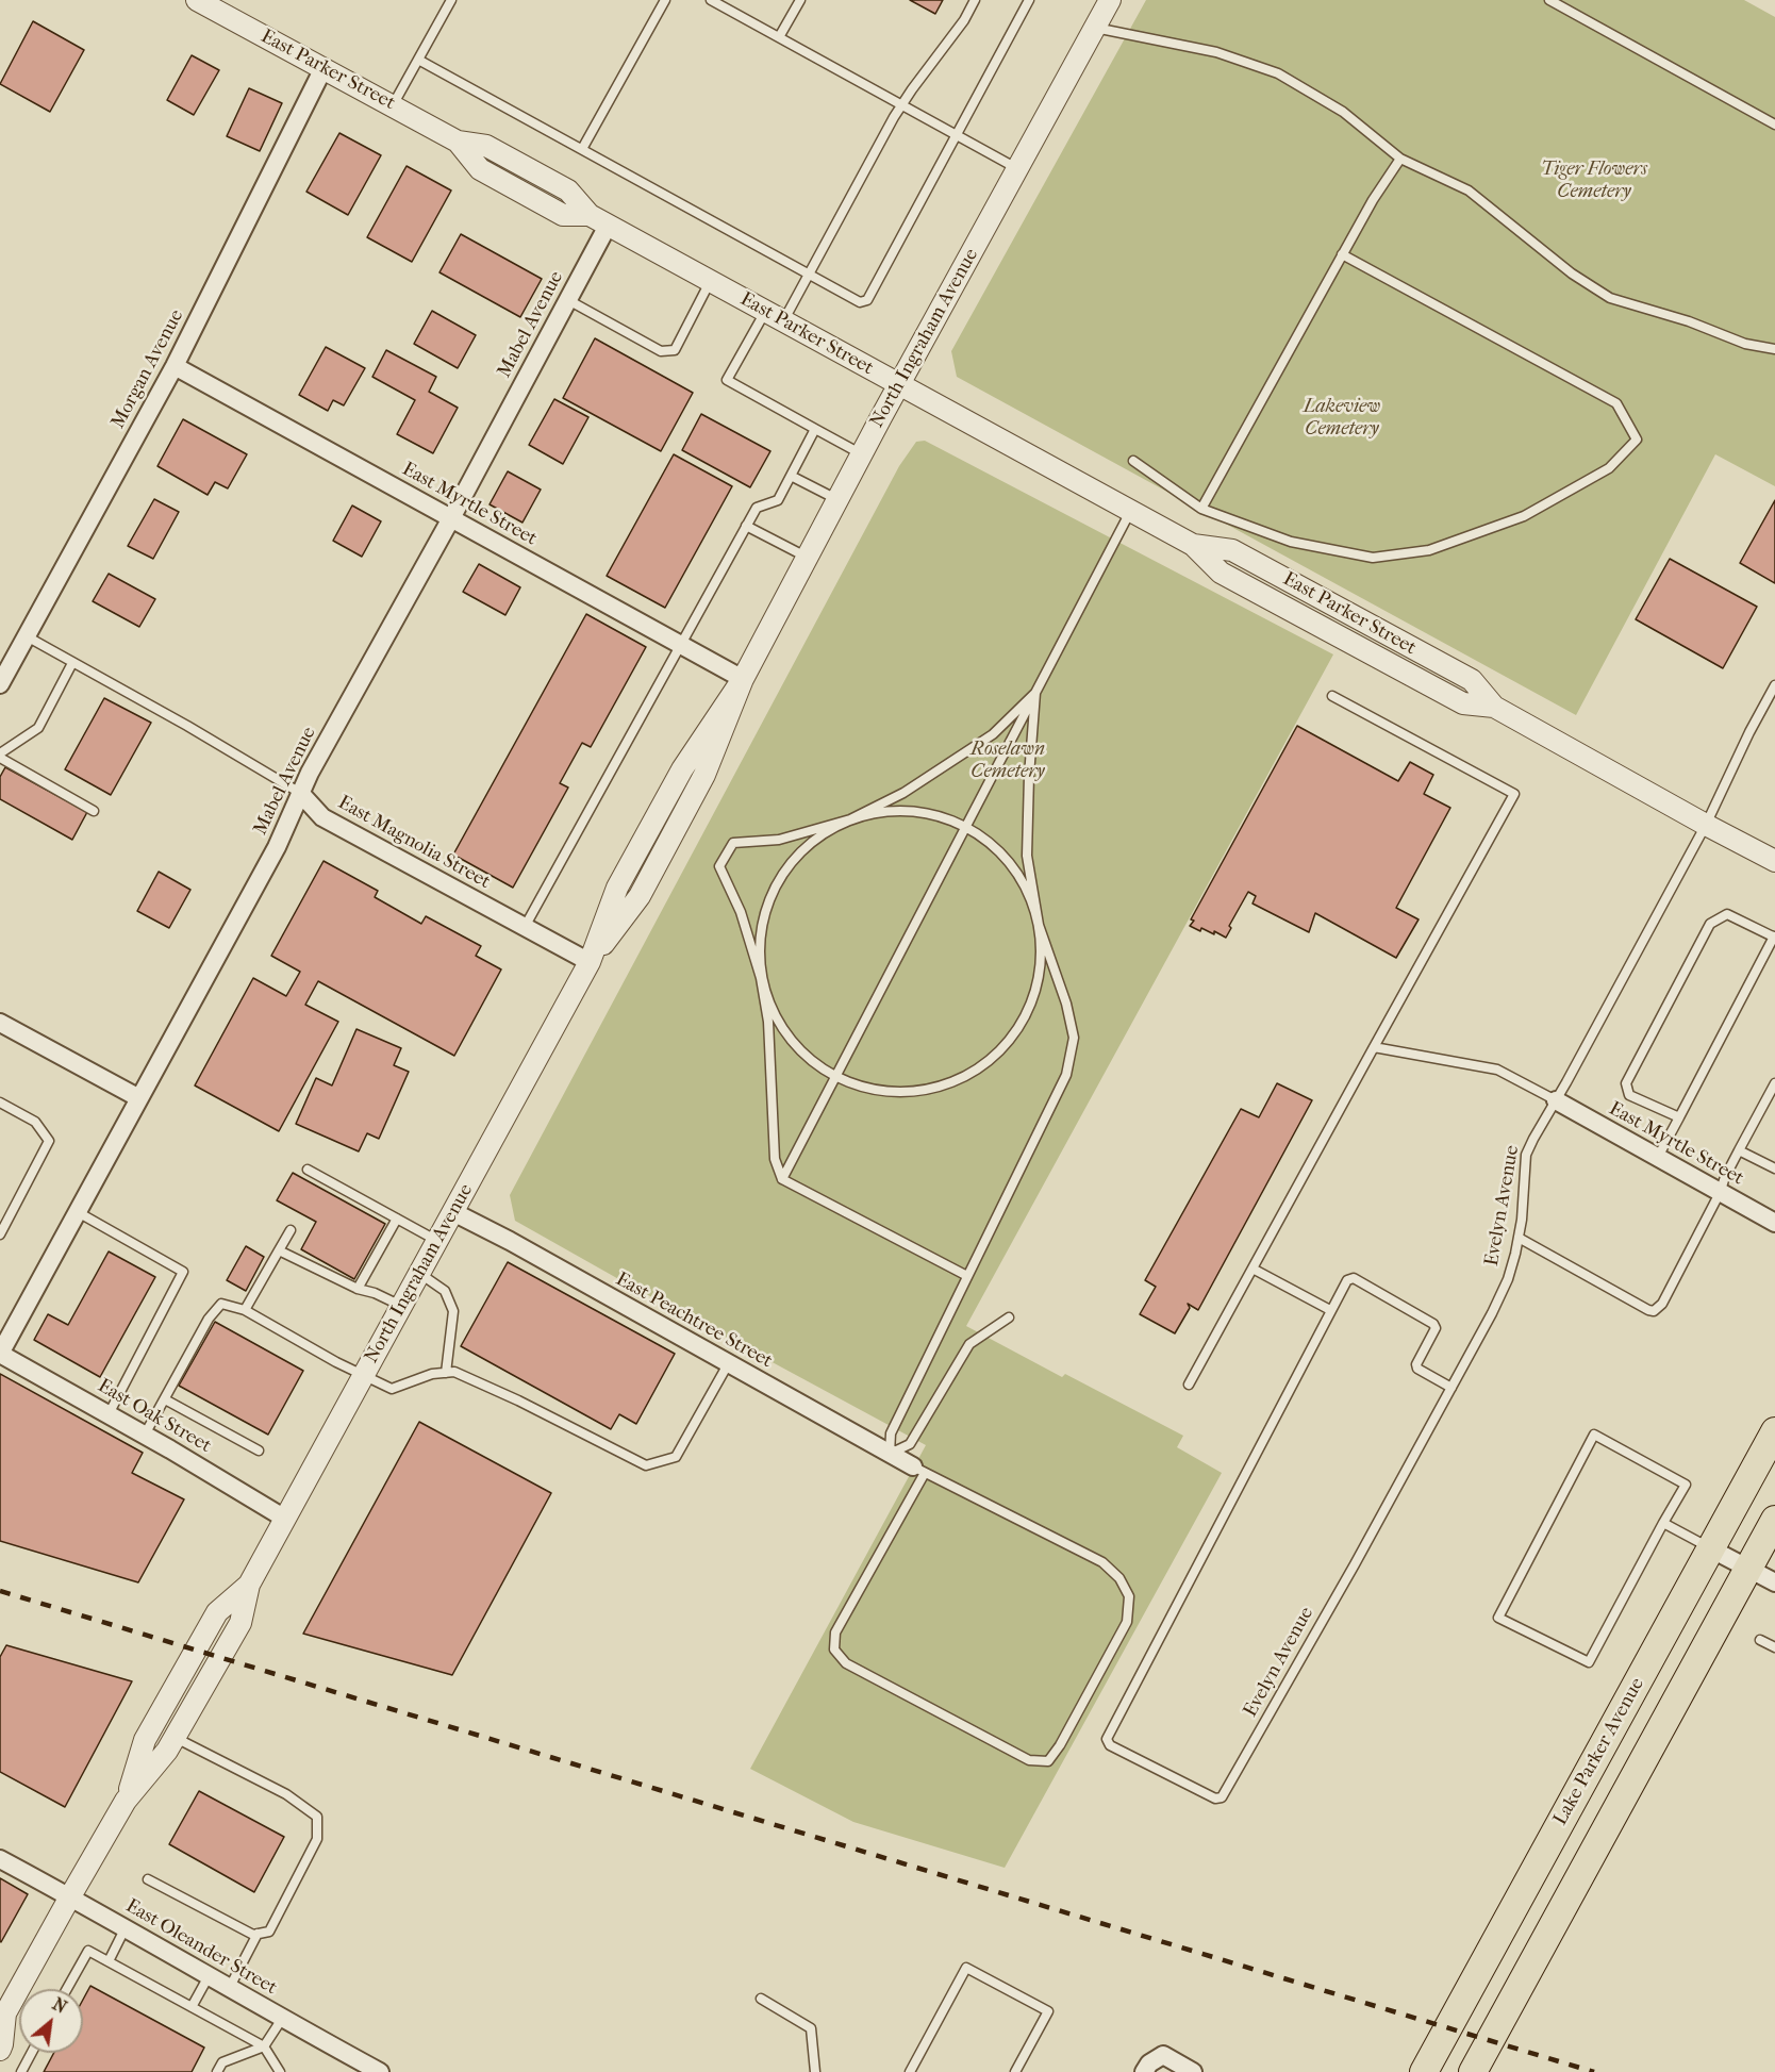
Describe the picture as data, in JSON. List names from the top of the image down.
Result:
{
  "streets": {
    "main road": ["Lake Parker Avenue"],
    "street": [
      "East Parker Street",
      "Mabel Avenue",
      "North Ingraham Avenue",
      "Morgan Avenue",
      "East Myrtle Street",
      "East Magnolia Street",
      "East Peachtree Street",
      "East Oak Street",
      "East Oleander Street"
    ],
    "lane": ["Evelyn Avenue"]
  },
  "crossings": [
    ["East Parker Street", "Mabel Avenue"],
    ["East Parker Street", "North Ingraham Avenue"],
    ["East Parker Street", "Morgan Avenue"],
    ["East Parker Street", "Evelyn Avenue"],
    ["Mabel Avenue", "East Myrtle Street"],
    ["Mabel Avenue", "East Magnolia Street"],
    ["Mabel Avenue", "East Oak Street"],
    ["North Ingraham Avenue", "East Myrtle Street"],
    ["North Ingraham Avenue", "East Magnolia Street"],
    ["North Ingraham Avenue", "East Peachtree Street"],
    ["North Ingraham Avenue", "East Oak Street"],
    ["North Ingraham Avenue", "East Oleander Street"],
    ["Morgan Avenue", "East Myrtle Street"],
    ["Morgan Avenue", "East Magnolia Street"],
    ["East Myrtle Street", "Evelyn Avenue"]
  ],
  "parks": ["Tiger Flowers Cemetery", "Lakeview Cemetery", "Roselawn Cemetery"],
  "north": "top right"
}
